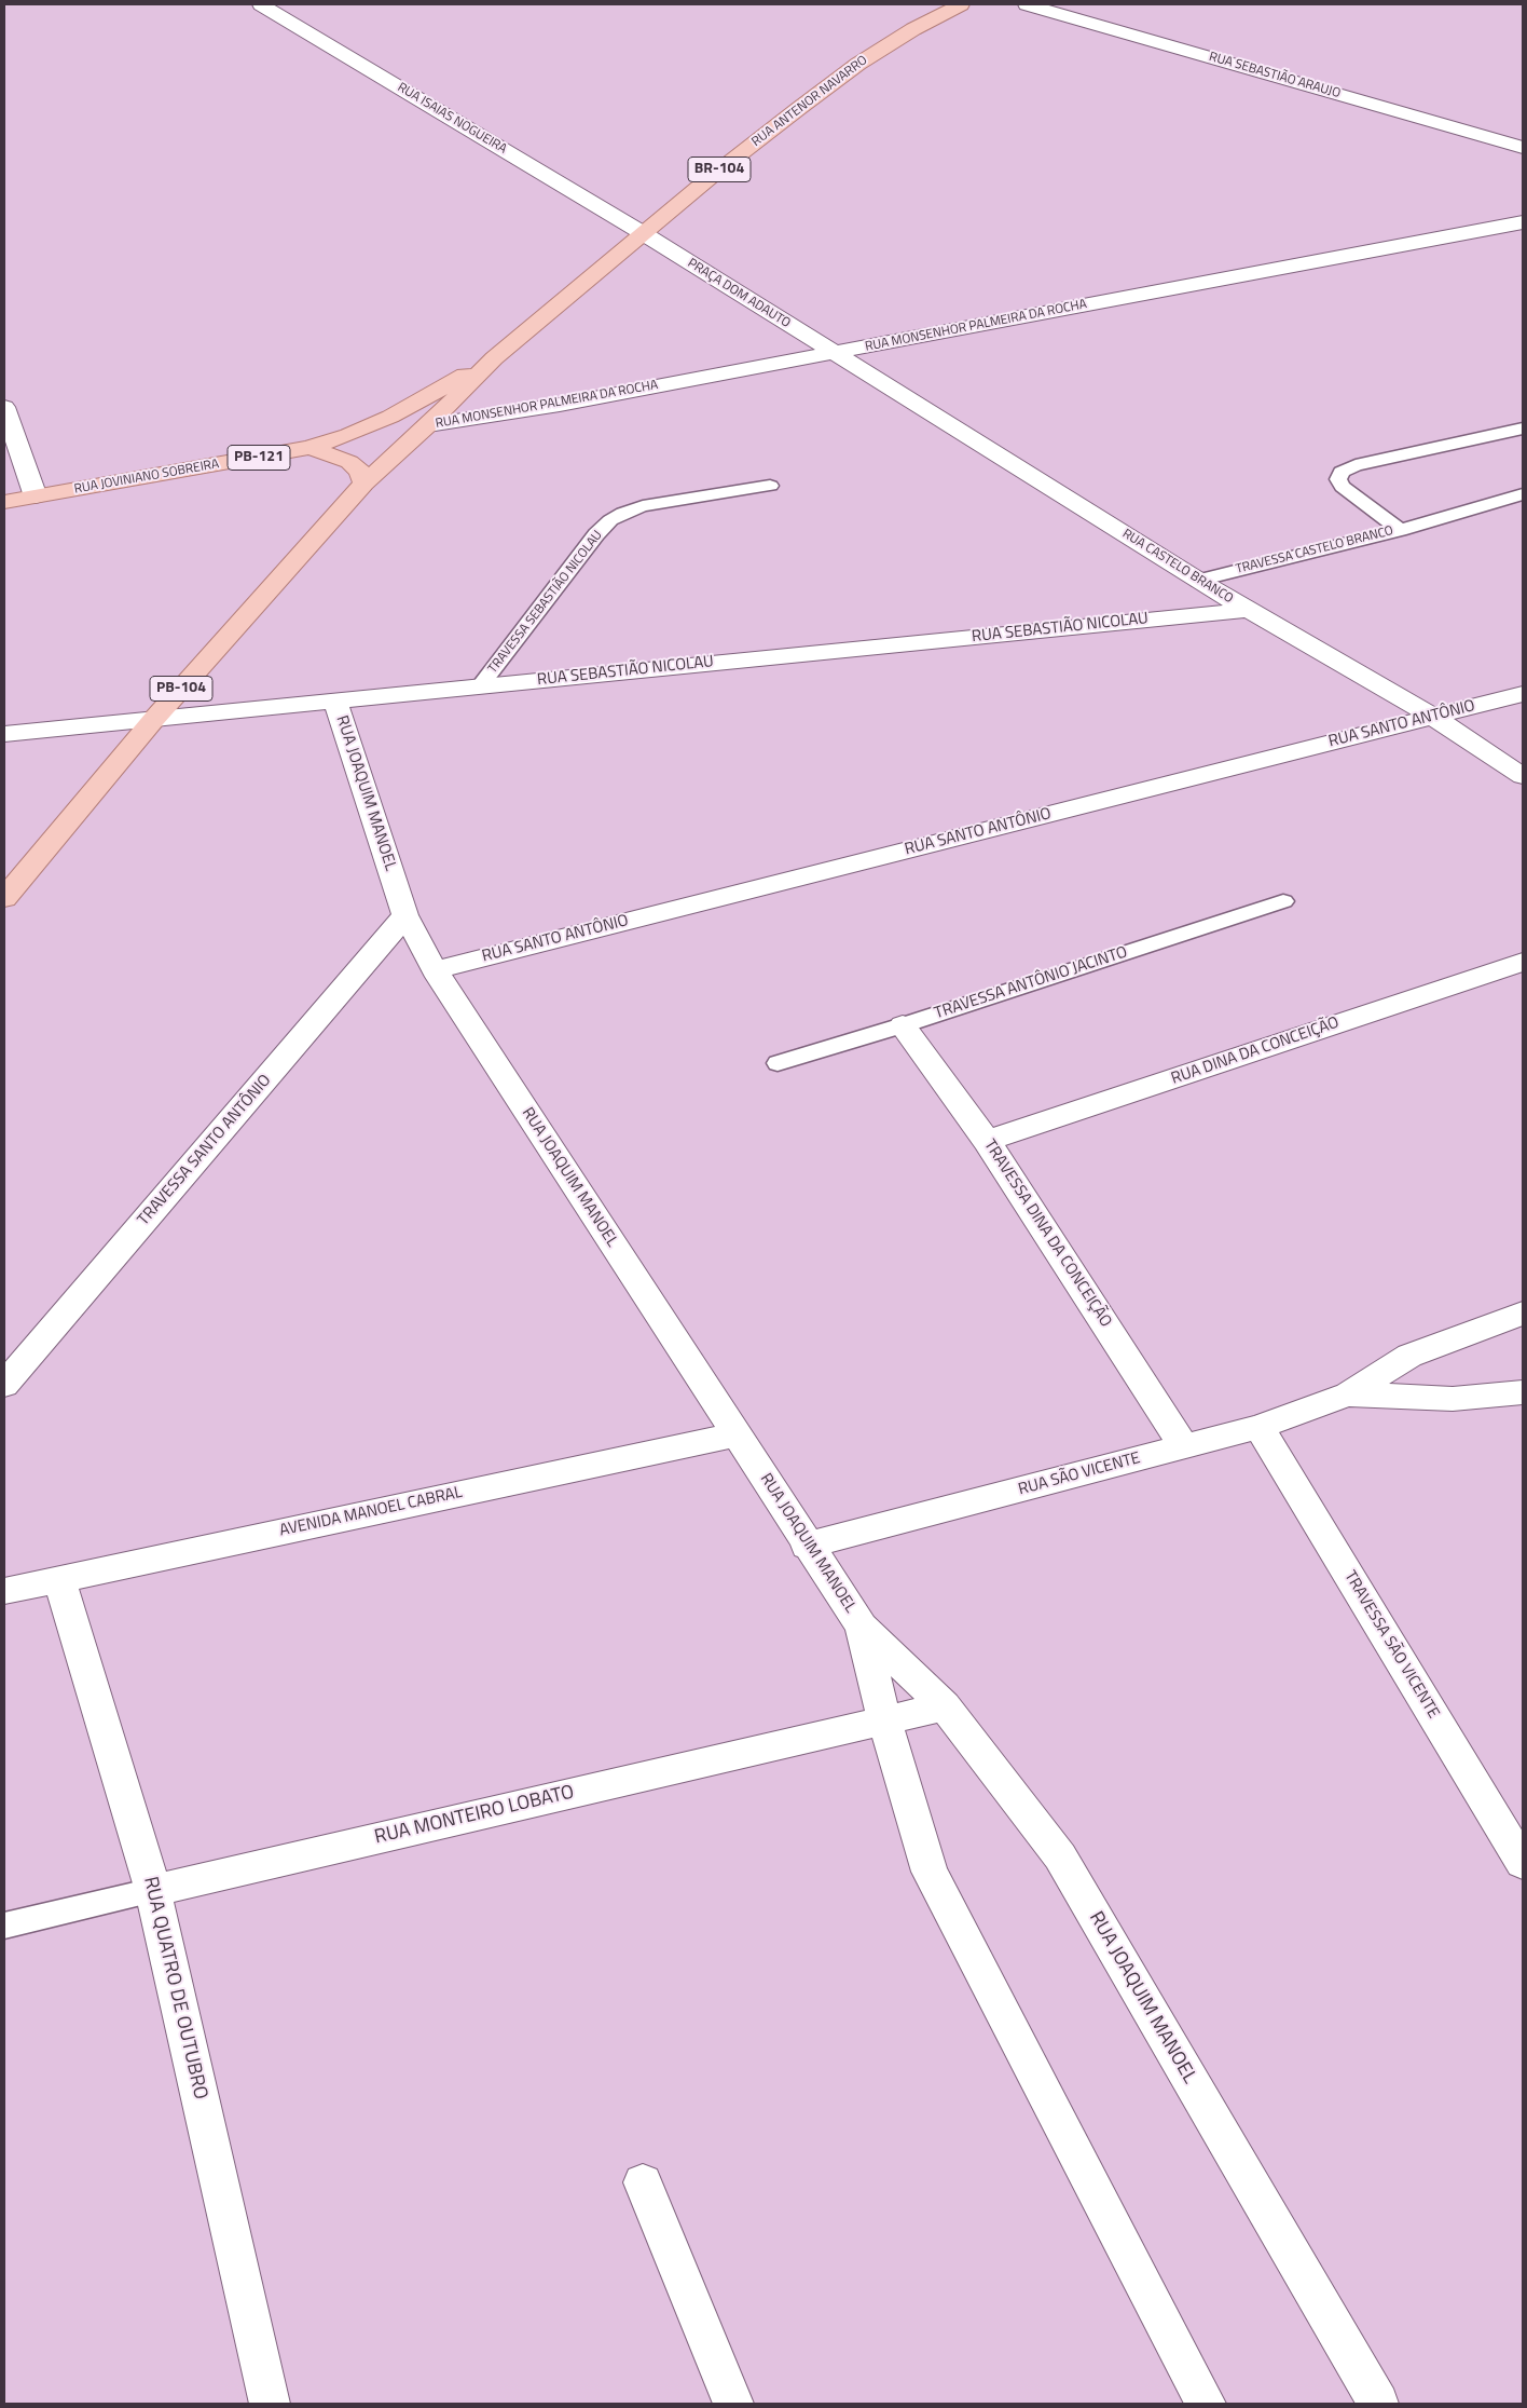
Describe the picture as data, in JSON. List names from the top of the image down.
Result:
{
  "streets": {
    "main road": [
      "RUA ANTENOR NAVARRO",
      "BR-104",
      "PB-121",
      "RUA JOVINIANO SOBREIRA",
      "PB-104"
    ],
    "street": [
      "RUA SEBASTIÃO ARAUJO",
      "RUA ISAIAS NOGUEIRA",
      "PRAÇA DOM ADAUTO",
      "RUA MONSENHOR PALMEIRA DA ROCHA",
      "RUA CASTELO BRANCO",
      "RUA SEBASTIÃO NICOLAU",
      "RUA SANTO ANTÔNIO",
      "RUA JOAQUIM MANOEL",
      "RUA DINA DA CONCEIÇÃO",
      "TRAVESSA SANTO ANTÔNIO",
      "TRAVESSA DINA DA CONCEIÇÃO",
      "RUA SÃO VICENTE",
      "AVENIDA MANOEL CABRAL",
      "TRAVESSA SÃO VICENTE",
      "RUA MONTEIRO LOBATO",
      "RUA QUATRO DE OUTUBRO"
    ],
    "lane": ["TRAVESSA CASTELO BRANCO", "TRAVESSA SEBASTIÃO NICOLAU", "TRAVESSA ANTÔNIO JACINTO"]
  },
  "crossings": [
    ["RUA ANTENOR NAVARRO", "RUA ISAIAS NOGUEIRA"],
    ["RUA ANTENOR NAVARRO", "PRAÇA DOM ADAUTO"],
    ["RUA ANTENOR NAVARRO", "RUA JOVINIANO SOBREIRA"],
    ["RUA ANTENOR NAVARRO", "PB-104"],
    ["RUA ISAIAS NOGUEIRA", "PRAÇA DOM ADAUTO"],
    ["PRAÇA DOM ADAUTO", "RUA MONSENHOR PALMEIRA DA ROCHA"],
    ["PRAÇA DOM ADAUTO", "RUA CASTELO BRANCO"],
    ["RUA MONSENHOR PALMEIRA DA ROCHA", "RUA CASTELO BRANCO"],
    ["RUA MONSENHOR PALMEIRA DA ROCHA", "PB-104"],
    ["RUA JOVINIANO SOBREIRA", "PB-104"],
    ["TRAVESSA CASTELO BRANCO", "RUA CASTELO BRANCO"],
    ["RUA CASTELO BRANCO", "RUA SEBASTIÃO NICOLAU"],
    ["RUA CASTELO BRANCO", "RUA SANTO ANTÔNIO"],
    ["TRAVESSA SEBASTIÃO NICOLAU", "RUA SEBASTIÃO NICOLAU"],
    ["RUA SEBASTIÃO NICOLAU", "PB-104"],
    ["RUA SEBASTIÃO NICOLAU", "RUA JOAQUIM MANOEL"],
    ["RUA SANTO ANTÔNIO", "RUA JOAQUIM MANOEL"],
    ["RUA JOAQUIM MANOEL", "TRAVESSA SANTO ANTÔNIO"],
    ["RUA JOAQUIM MANOEL", "RUA SÃO VICENTE"],
    ["RUA JOAQUIM MANOEL", "AVENIDA MANOEL CABRAL"],
    ["RUA JOAQUIM MANOEL", "RUA MONTEIRO LOBATO"],
    ["TRAVESSA ANTÔNIO JACINTO", "TRAVESSA DINA DA CONCEIÇÃO"],
    ["RUA DINA DA CONCEIÇÃO", "TRAVESSA DINA DA CONCEIÇÃO"],
    ["TRAVESSA DINA DA CONCEIÇÃO", "RUA SÃO VICENTE"],
    ["RUA SÃO VICENTE", "TRAVESSA SÃO VICENTE"],
    ["AVENIDA MANOEL CABRAL", "RUA QUATRO DE OUTUBRO"],
    ["RUA MONTEIRO LOBATO", "RUA QUATRO DE OUTUBRO"]
  ]
}
